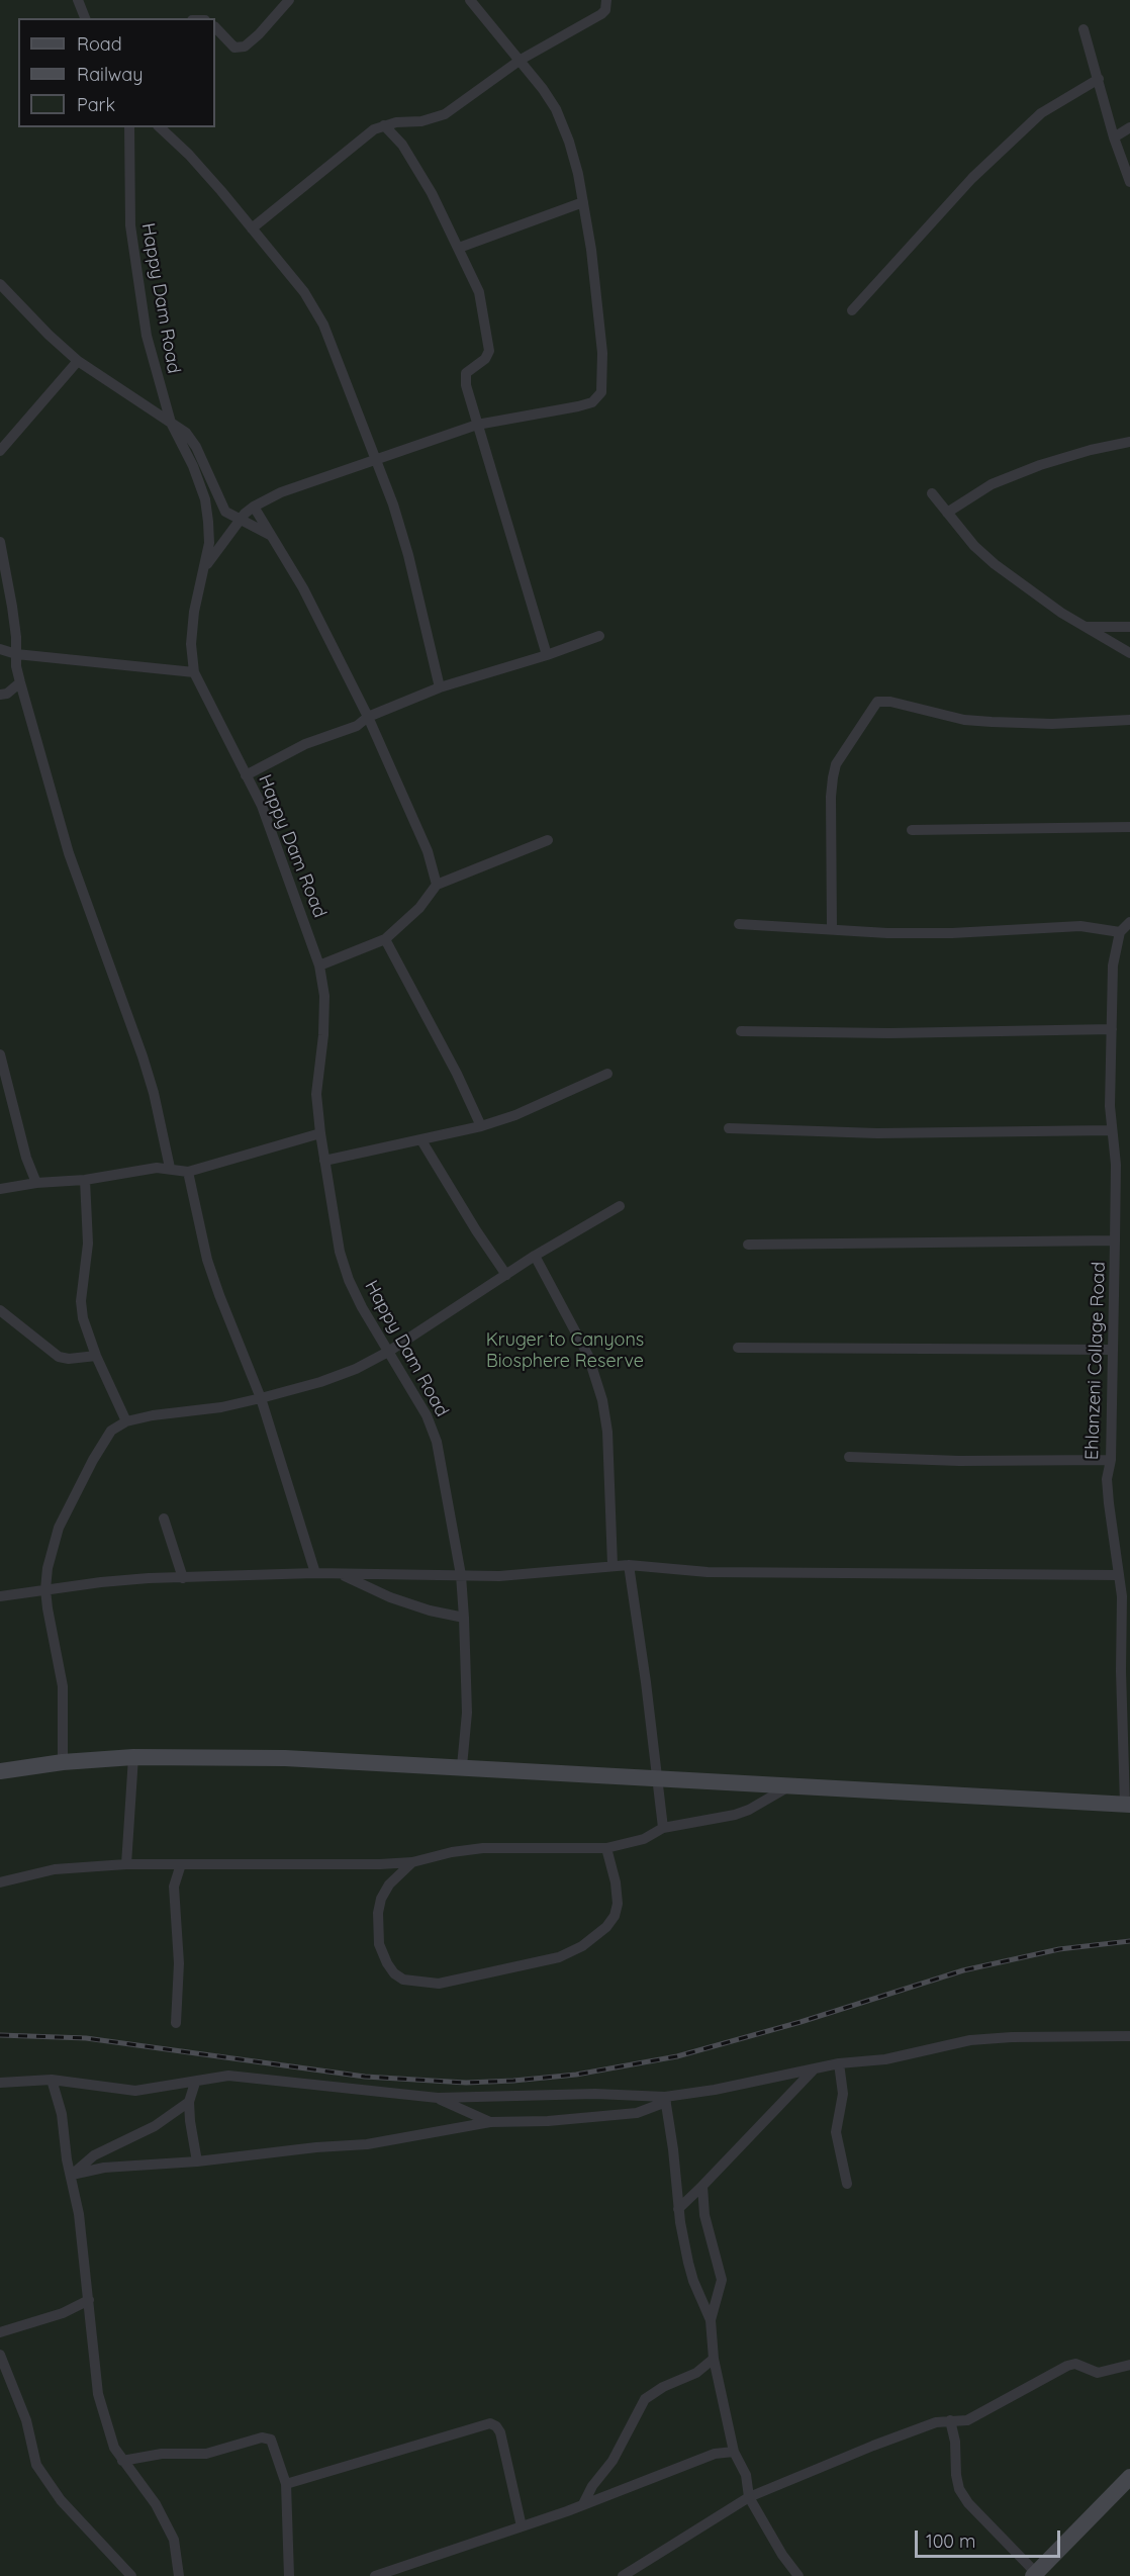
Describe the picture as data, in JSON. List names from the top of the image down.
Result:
{
  "streets": {
    "street": ["Happy Dam Road", "Ehlanzeni Collage Road"]
  },
  "parks": ["Kruger to Canyons Biosphere Reserve"],
  "legend": ["Road", "Railway", "Park"],
  "scale_bar": "100 m"
}
